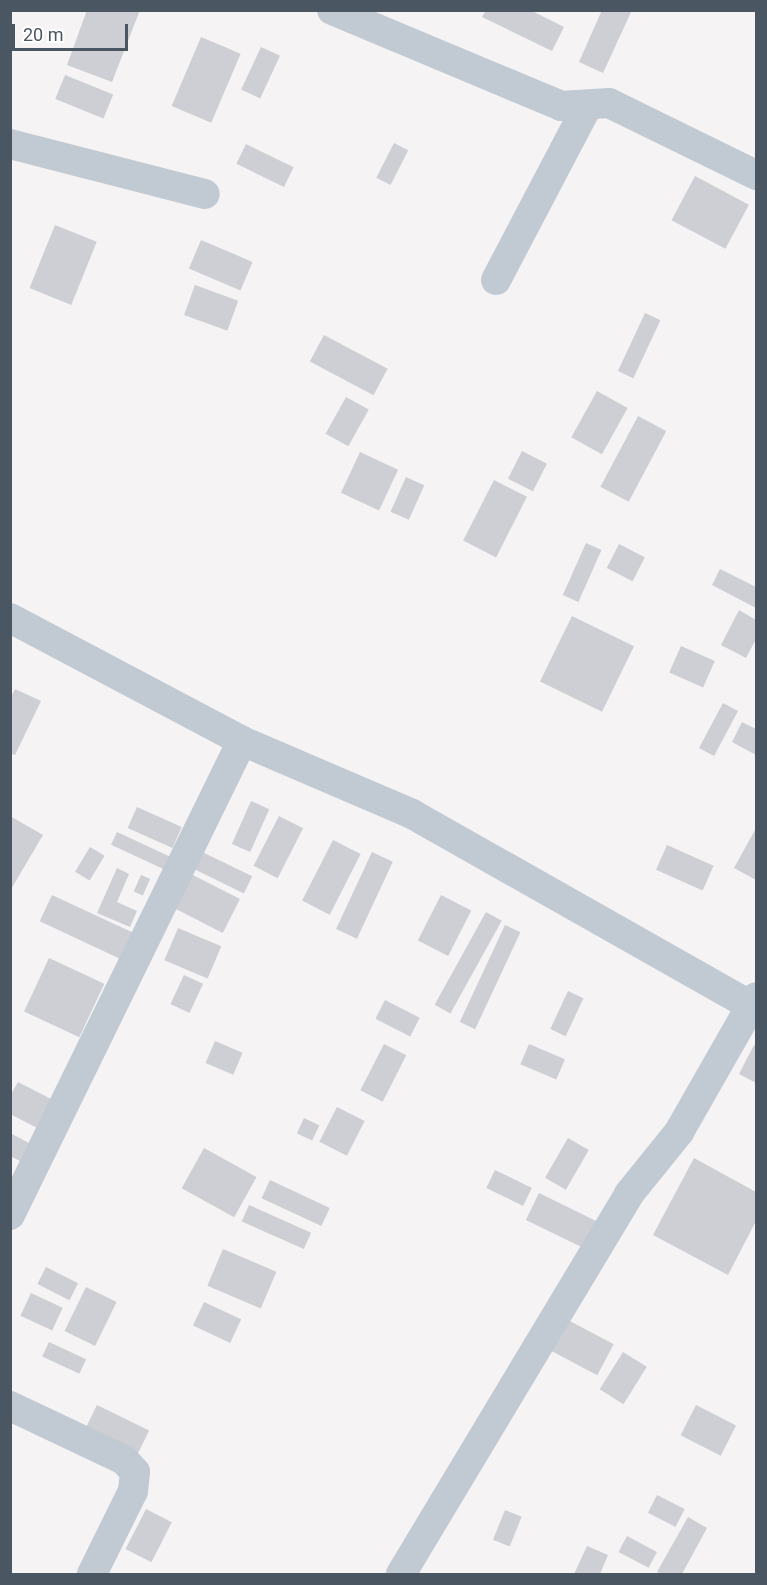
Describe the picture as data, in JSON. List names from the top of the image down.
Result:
{
  "scale_bar": "20 m"
}
